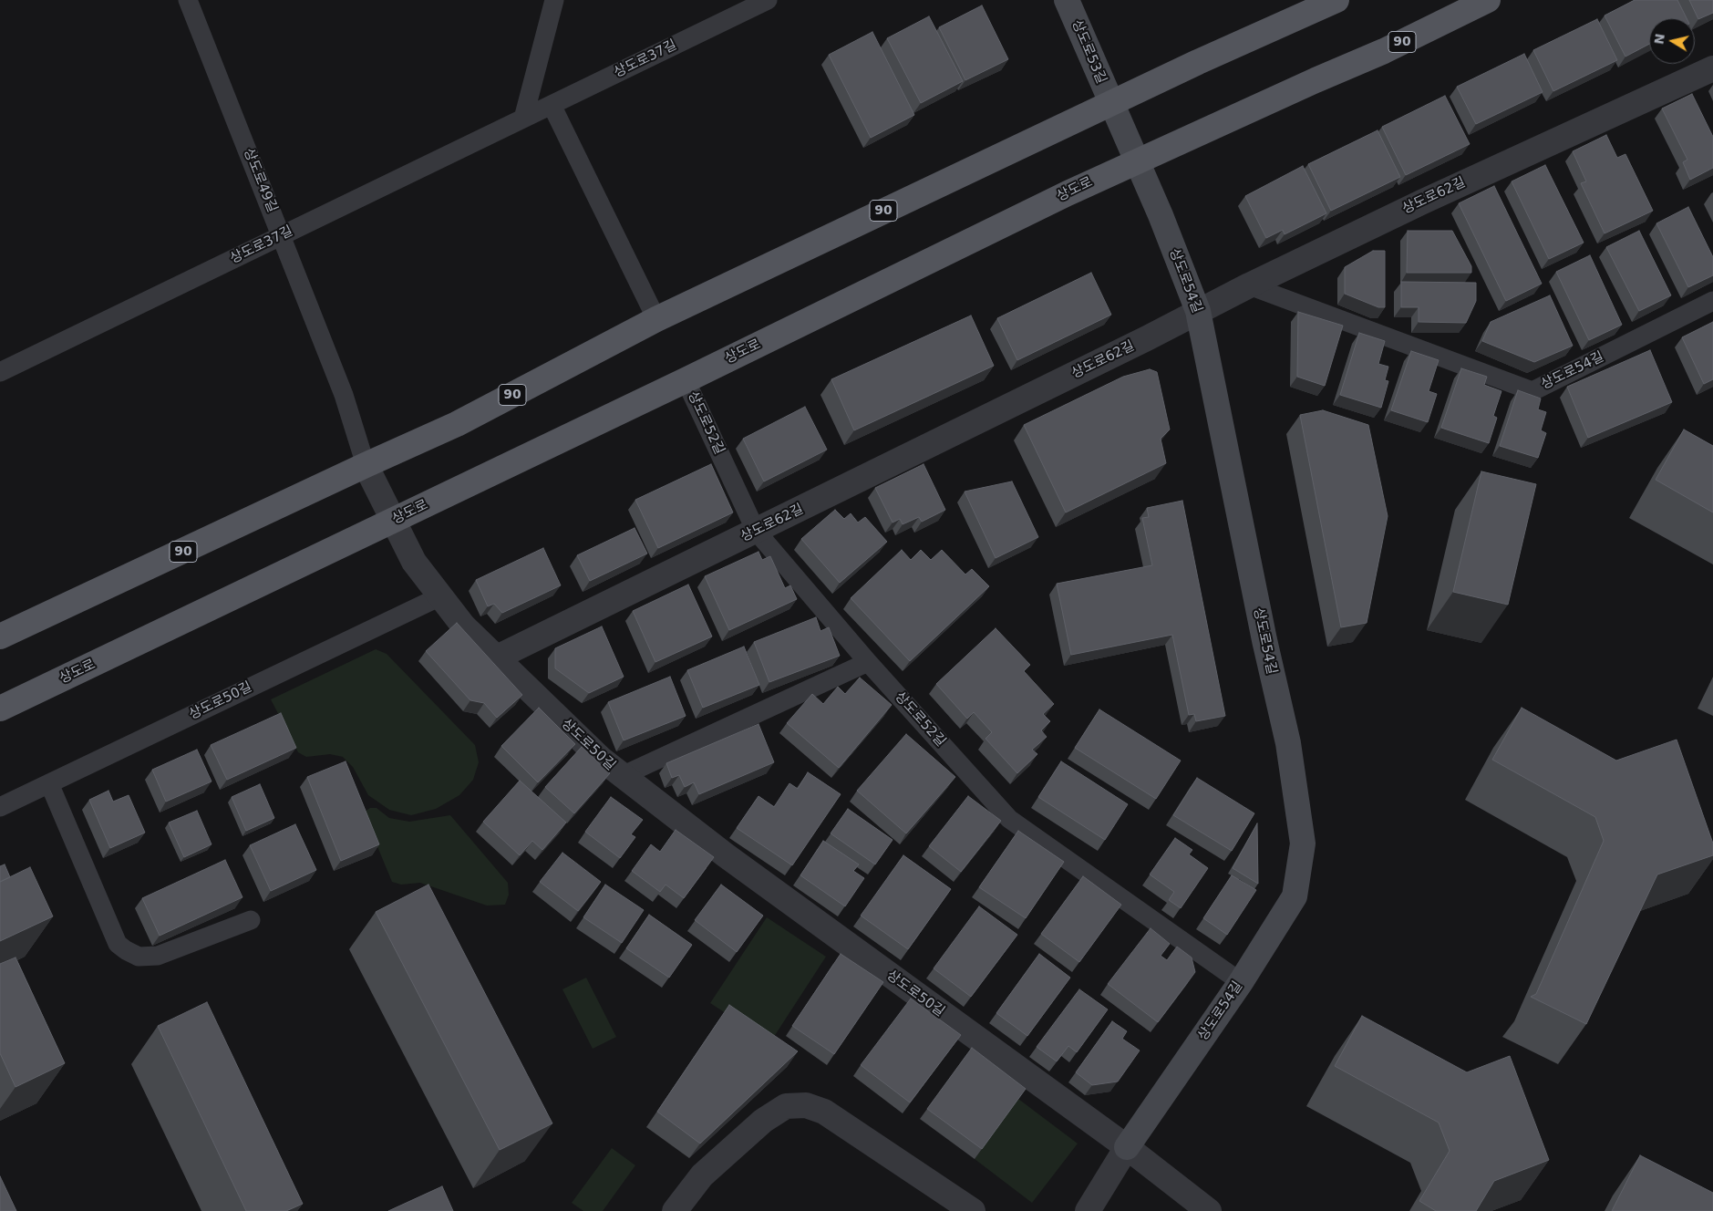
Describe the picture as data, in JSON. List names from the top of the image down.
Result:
{
  "streets": {
    "main road": ["90", "상도로"],
    "street": [
      "상도로53길",
      "상도로62길",
      "상도로54길",
      "상도로50길"
    ],
    "lane": ["상도로37길", "상도로49길", "상도로52길"]
  },
  "crossings": [
    ["90", "상도로53길"],
    ["90", "상도로49길"],
    ["90", "상도로54길"],
    ["90", "상도로50길"],
    ["상도로53길", "상도로54길"],
    ["상도로37길", "상도로49길"],
    ["상도로49길", "상도로50길"],
    ["상도로", "상도로54길"],
    ["상도로", "상도로52길"],
    ["상도로", "상도로50길"],
    ["상도로62길", "상도로54길"],
    ["상도로62길", "상도로52길"],
    ["상도로62길", "상도로50길"],
    ["상도로54길", "상도로52길"],
    ["상도로54길", "상도로50길"],
    ["상도로52길", "상도로50길"]
  ],
  "north": "left"
}
